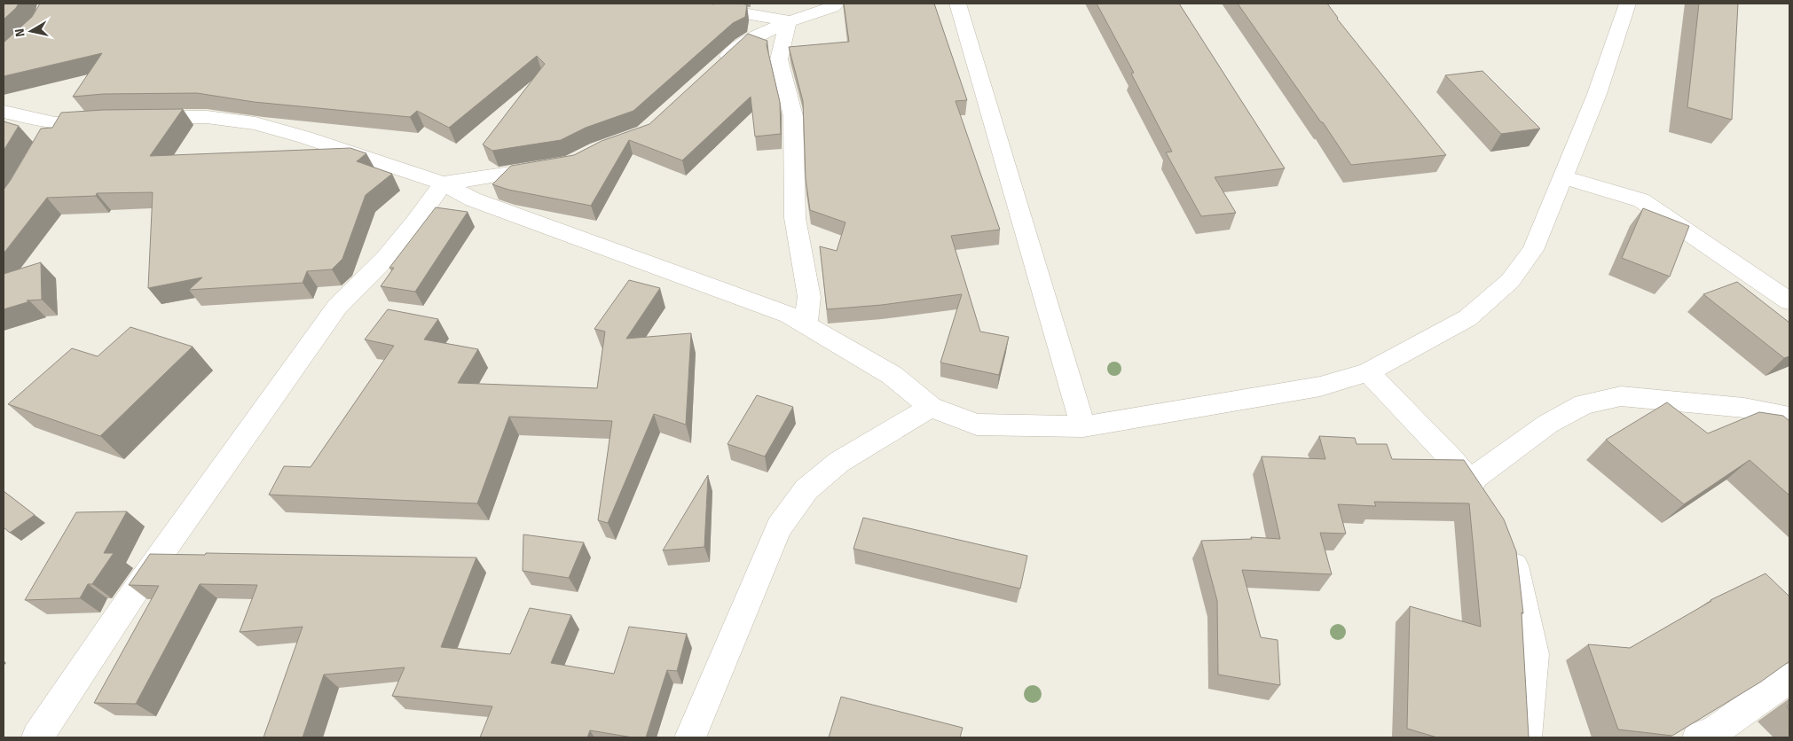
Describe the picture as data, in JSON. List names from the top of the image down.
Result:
{
  "north": "left"
}
